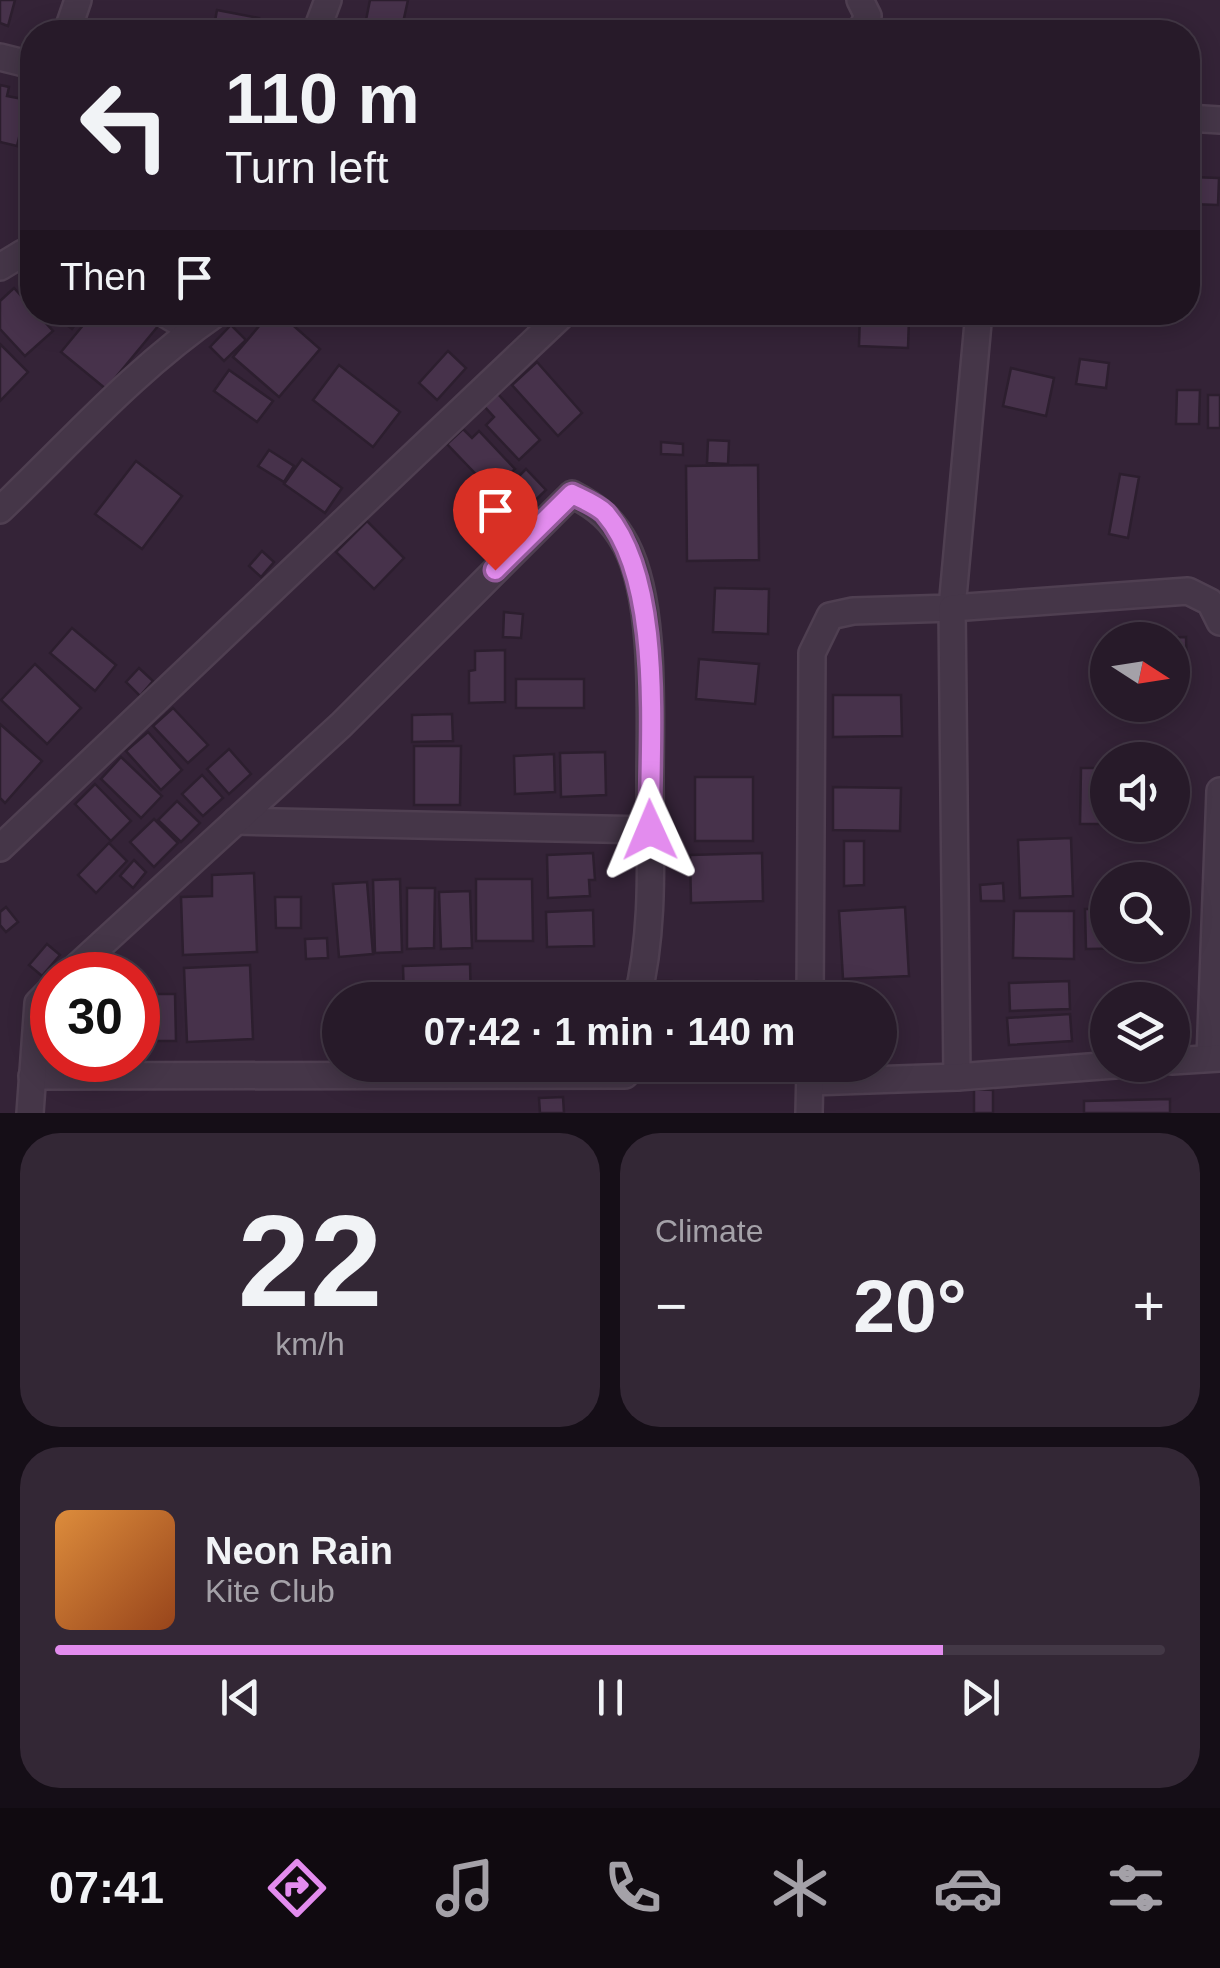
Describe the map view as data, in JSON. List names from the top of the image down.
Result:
{
  "north": "right",
  "page": {
    "turn": ["110 m", "Turn left"],
    "then": "Then",
    "limit": "30",
    "trip": "07:42 · 1 min · 140 m",
    "tile": [
      ["22", "km/h"],
      "Climate"
    ],
    "heat": ["−", "20°", "+"],
    "song": ["Neon Rain", "Kite Club"],
    "tabs": "07:41"
  }
}
